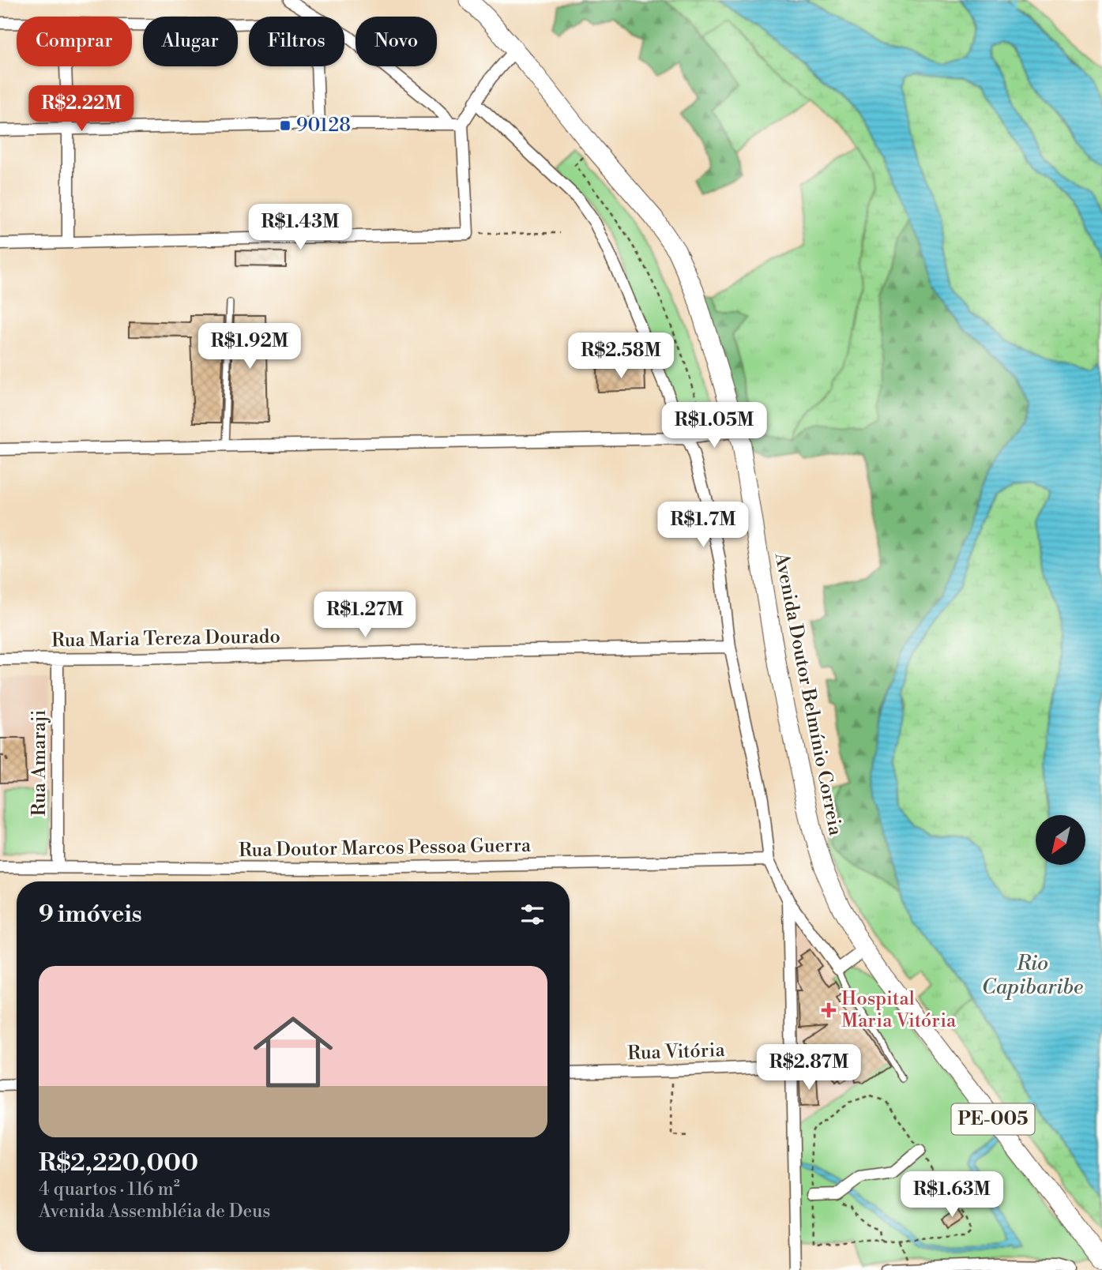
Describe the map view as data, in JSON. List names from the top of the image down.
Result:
{
  "streets": {
    "main road": ["Avenida Doutor Belmínio Correia", "PE-005"],
    "street": [
      "Rua Maria Tereza Dourado",
      "Rua Amaraji",
      "Rua Doutor Marcos Pessoa Guerra",
      "Rua Vitória"
    ]
  },
  "crossings": [
    ["Rua Maria Tereza Dourado", "Rua Amaraji"],
    ["Rua Amaraji", "Rua Doutor Marcos Pessoa Guerra"]
  ],
  "water": ["Rio Capibaribe"],
  "places": {
    "transit": ["90128"],
    "health": ["Hospital Maria Vitória"]
  },
  "north": "bottom left",
  "page": {
    "chip": [
      "Comprar",
      "Alugar",
      "Filtros",
      "Novo"
    ],
    "price": [
      "R$2.22M",
      "R$1.43M",
      "R$1.92M",
      "R$2.58M",
      "R$1.05M",
      "R$1.7M",
      "R$1.27M",
      "R$2.87M",
      "R$1.63M"
    ],
    "heading": "9 imóveis",
    "list": [
      {
        "name": "R$2,220,000",
        "note": "4 quartos · 116 m² · Avenida Assembléia de Deus"
      }
    ]
  }
}
